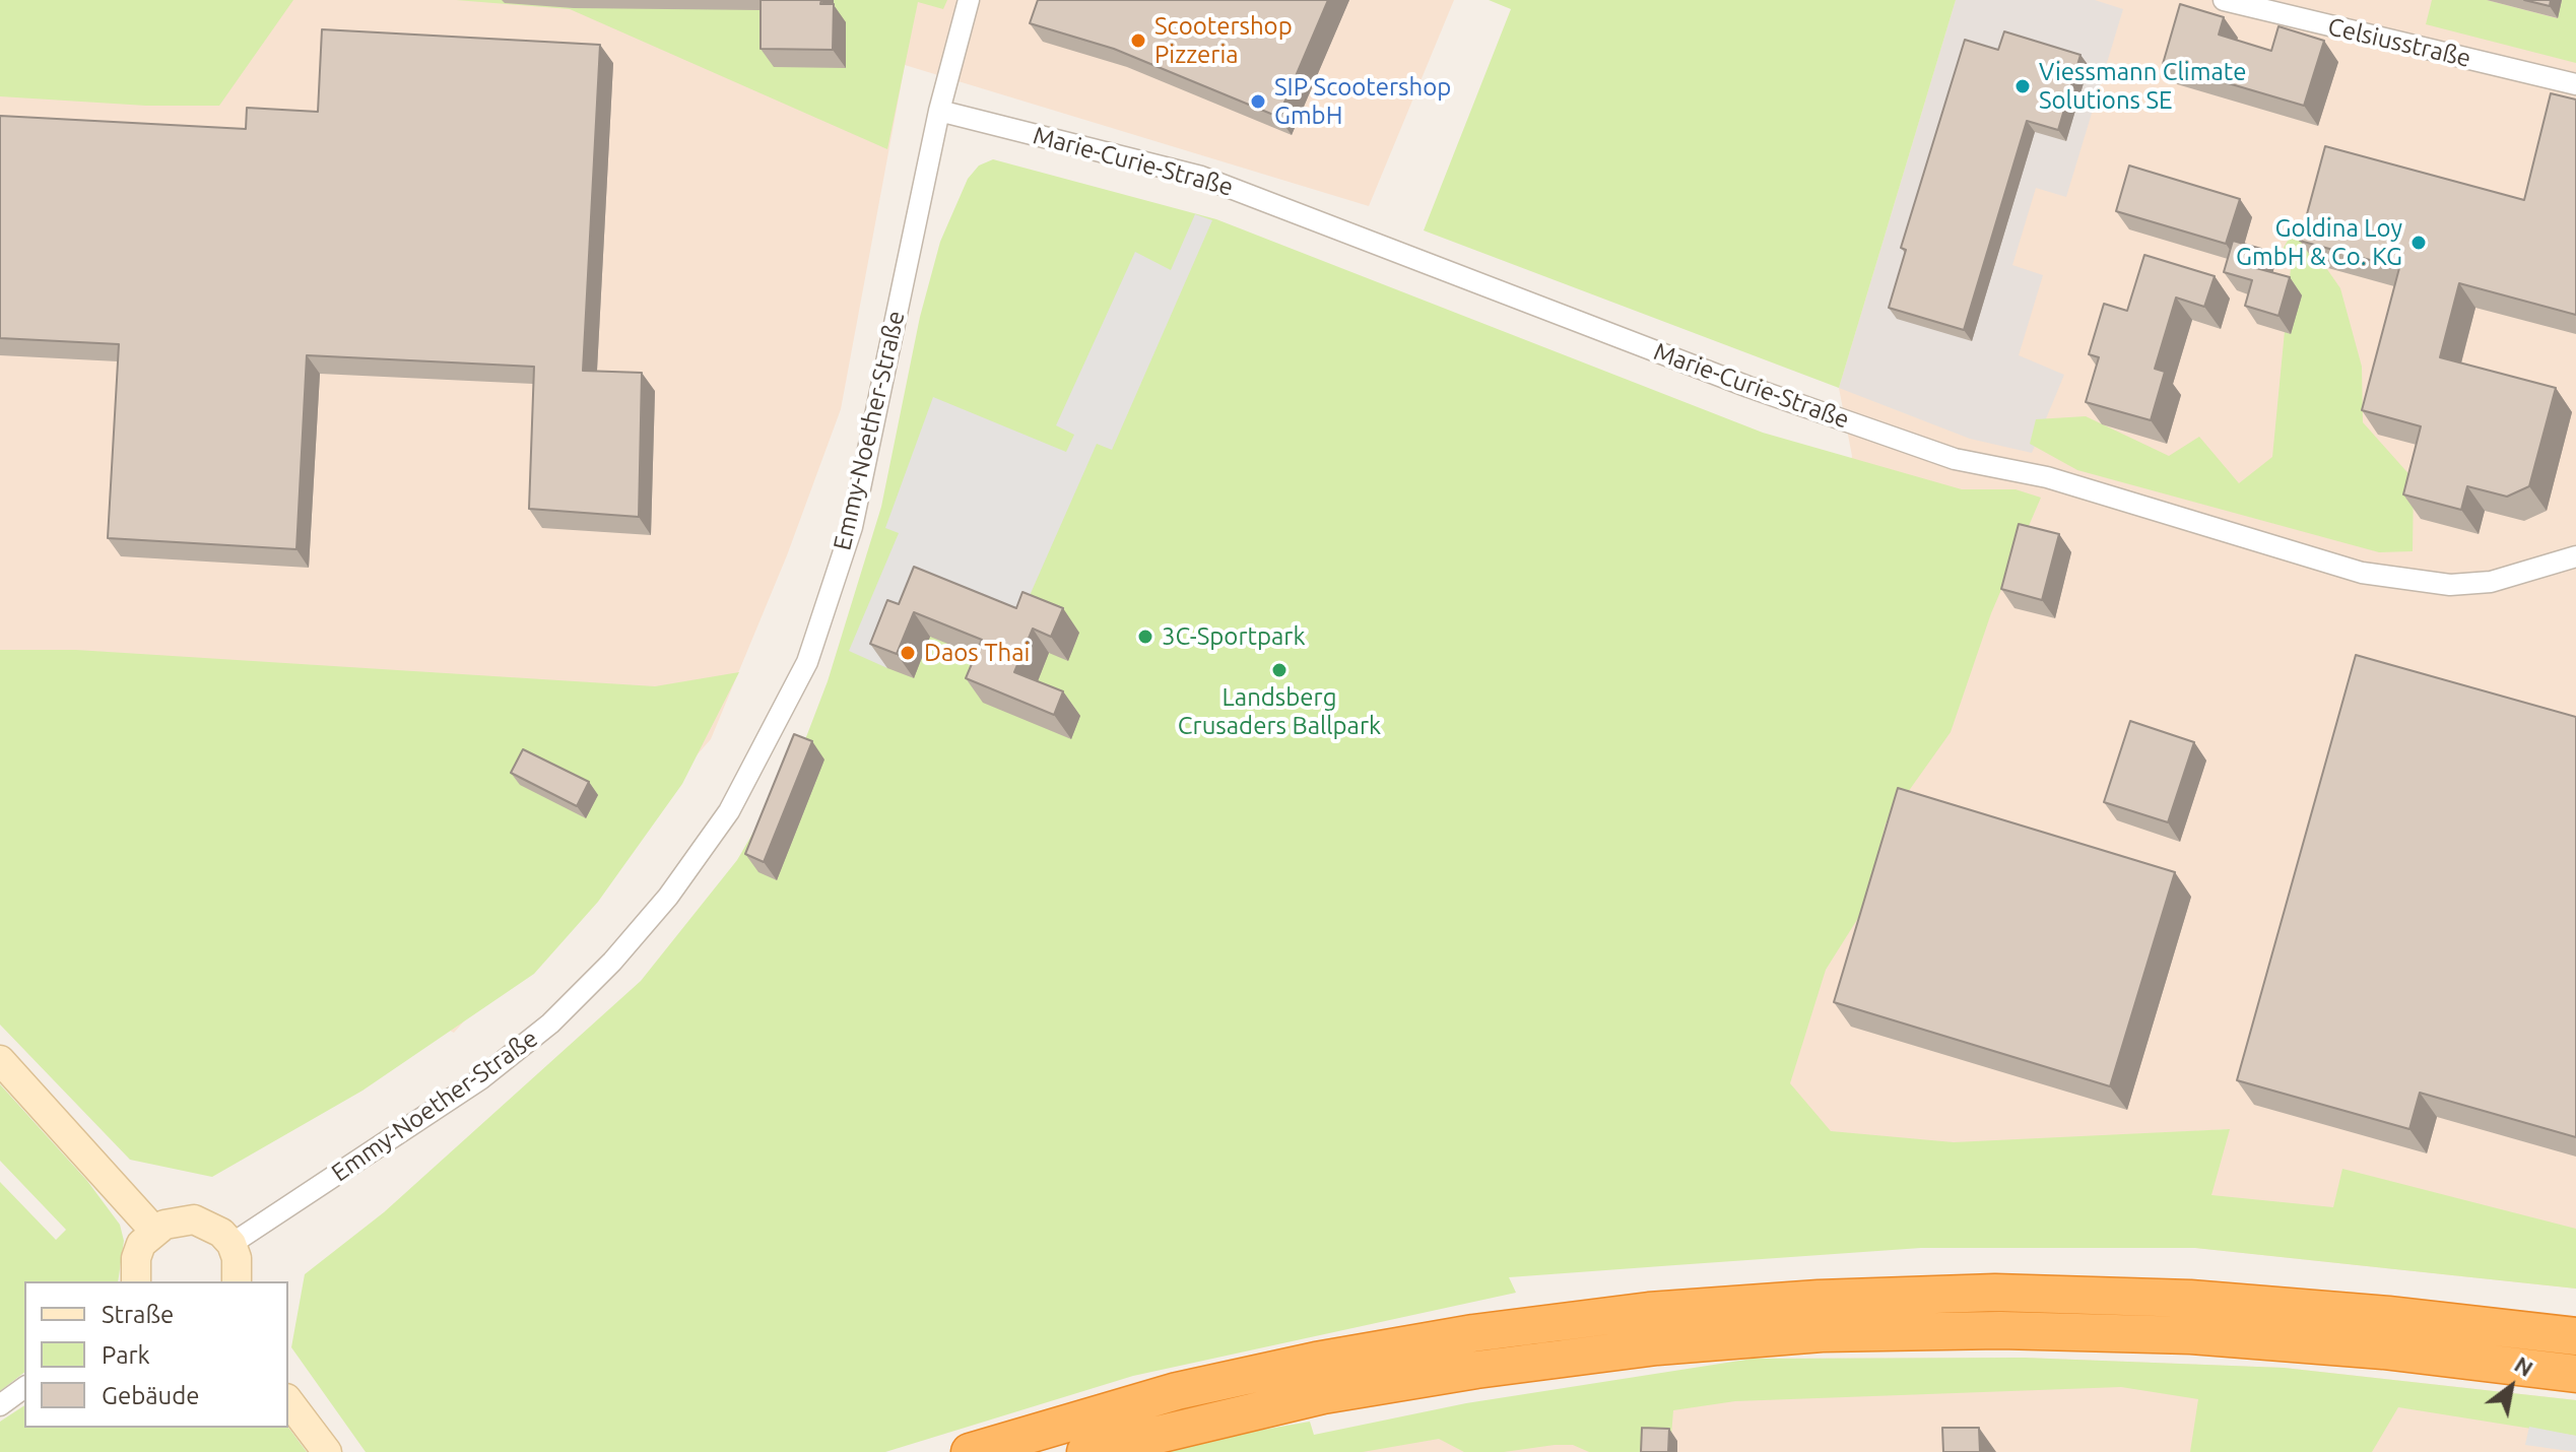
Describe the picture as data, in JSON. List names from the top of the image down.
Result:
{
  "streets": {
    "street": ["Celsiusstraße", "Marie-Curie-Straße", "Emmy-Noether-Straße"]
  },
  "crossings": [
    ["Marie-Curie-Straße", "Emmy-Noether-Straße"]
  ],
  "places": [
    "Scootershop Pizzeria",
    "Viessmann Climate Solutions SE",
    "SIP Scootershop GmbH",
    "Goldina Loy GmbH & Co. KG",
    "3C-Sportpark",
    "Daos Thai",
    "Landsberg Crusaders Ballpark"
  ],
  "legend": ["Straße", "Park", "Gebäude"],
  "north": "top right"
}
